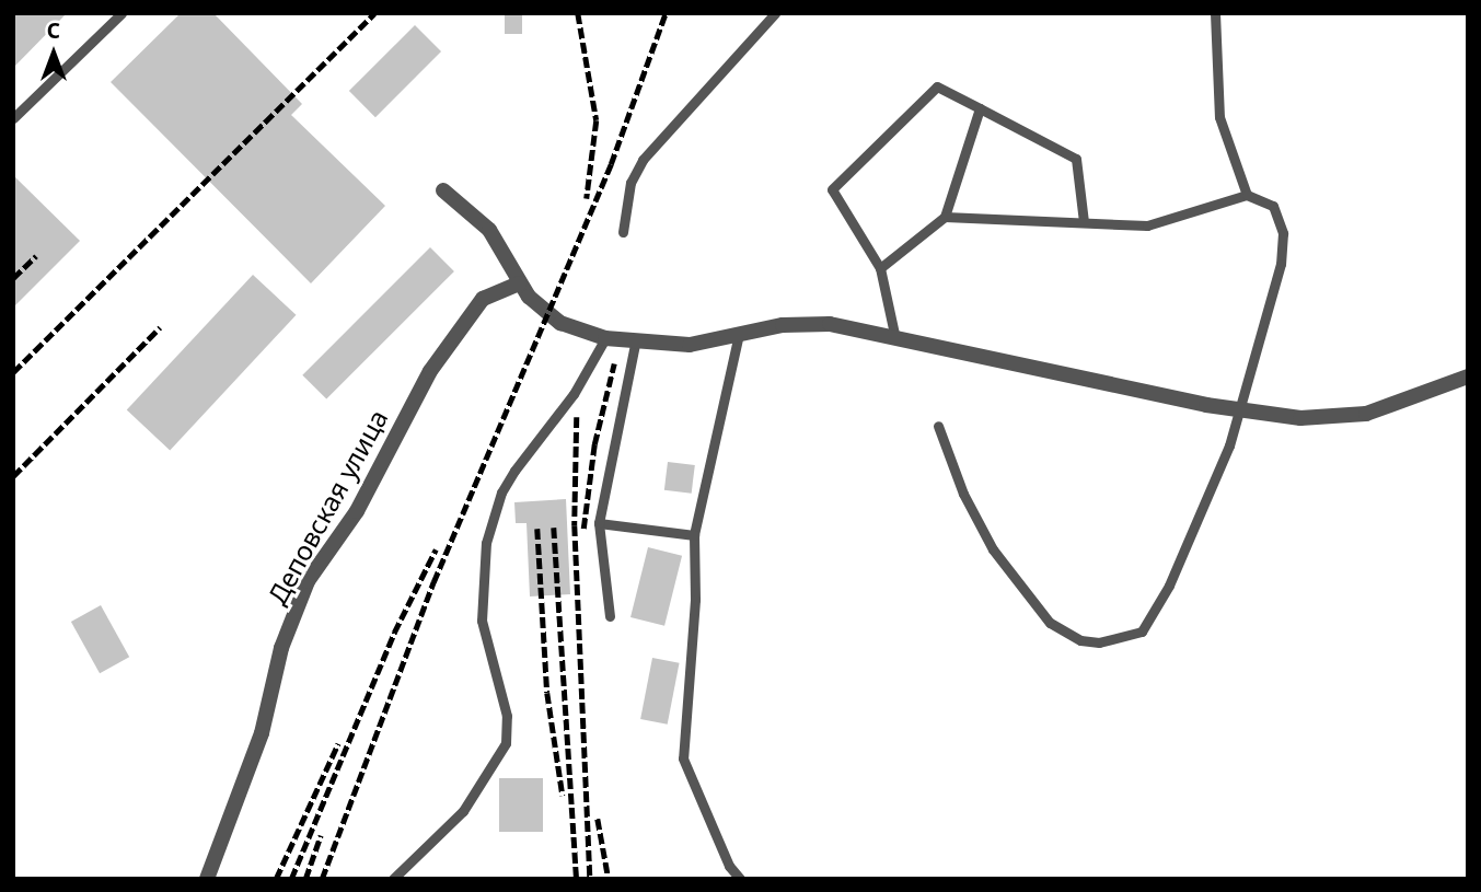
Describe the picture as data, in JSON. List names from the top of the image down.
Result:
{
  "streets": {
    "street": ["Деповская улица"]
  },
  "north": "top"
}
